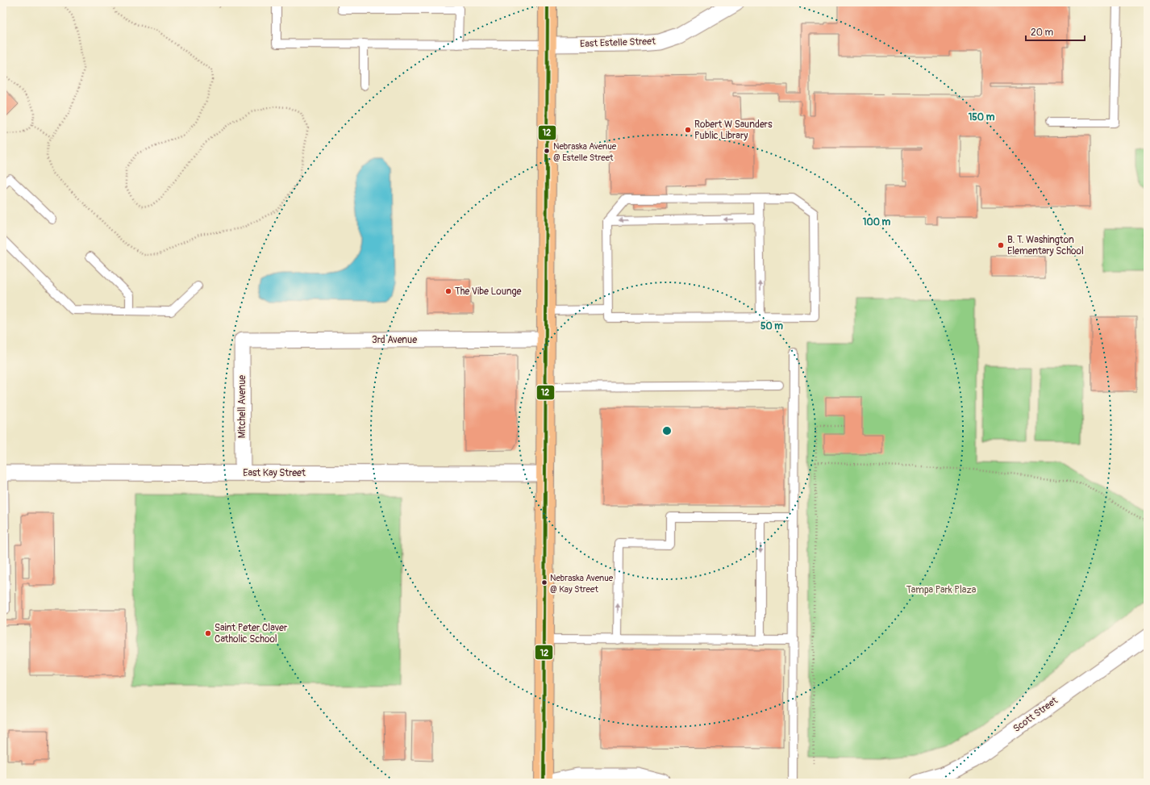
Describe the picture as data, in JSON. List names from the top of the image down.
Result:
{
  "streets": {
    "street": [
      "East Estelle Street",
      "3rd Avenue",
      "Mitchell Avenue",
      "East Kay Street",
      "Scott Street"
    ]
  },
  "crossings": [
    ["3rd Avenue", "Mitchell Avenue"],
    ["Mitchell Avenue", "East Kay Street"]
  ],
  "parks": ["Tampa Park Plaza"],
  "places": [
    "Robert W Saunders Public Library",
    "Nebraska Avenue @ Estelle Street",
    "B. T. Washington Elementary School",
    "The Vibe Lounge",
    "Nebraska Avenue @ Kay Street",
    "Saint Peter Claver Catholic School"
  ],
  "lines": ["transit line 12"],
  "scale_bar": "20 m",
  "rings": ["150 m", "100 m", "50 m"]
}
